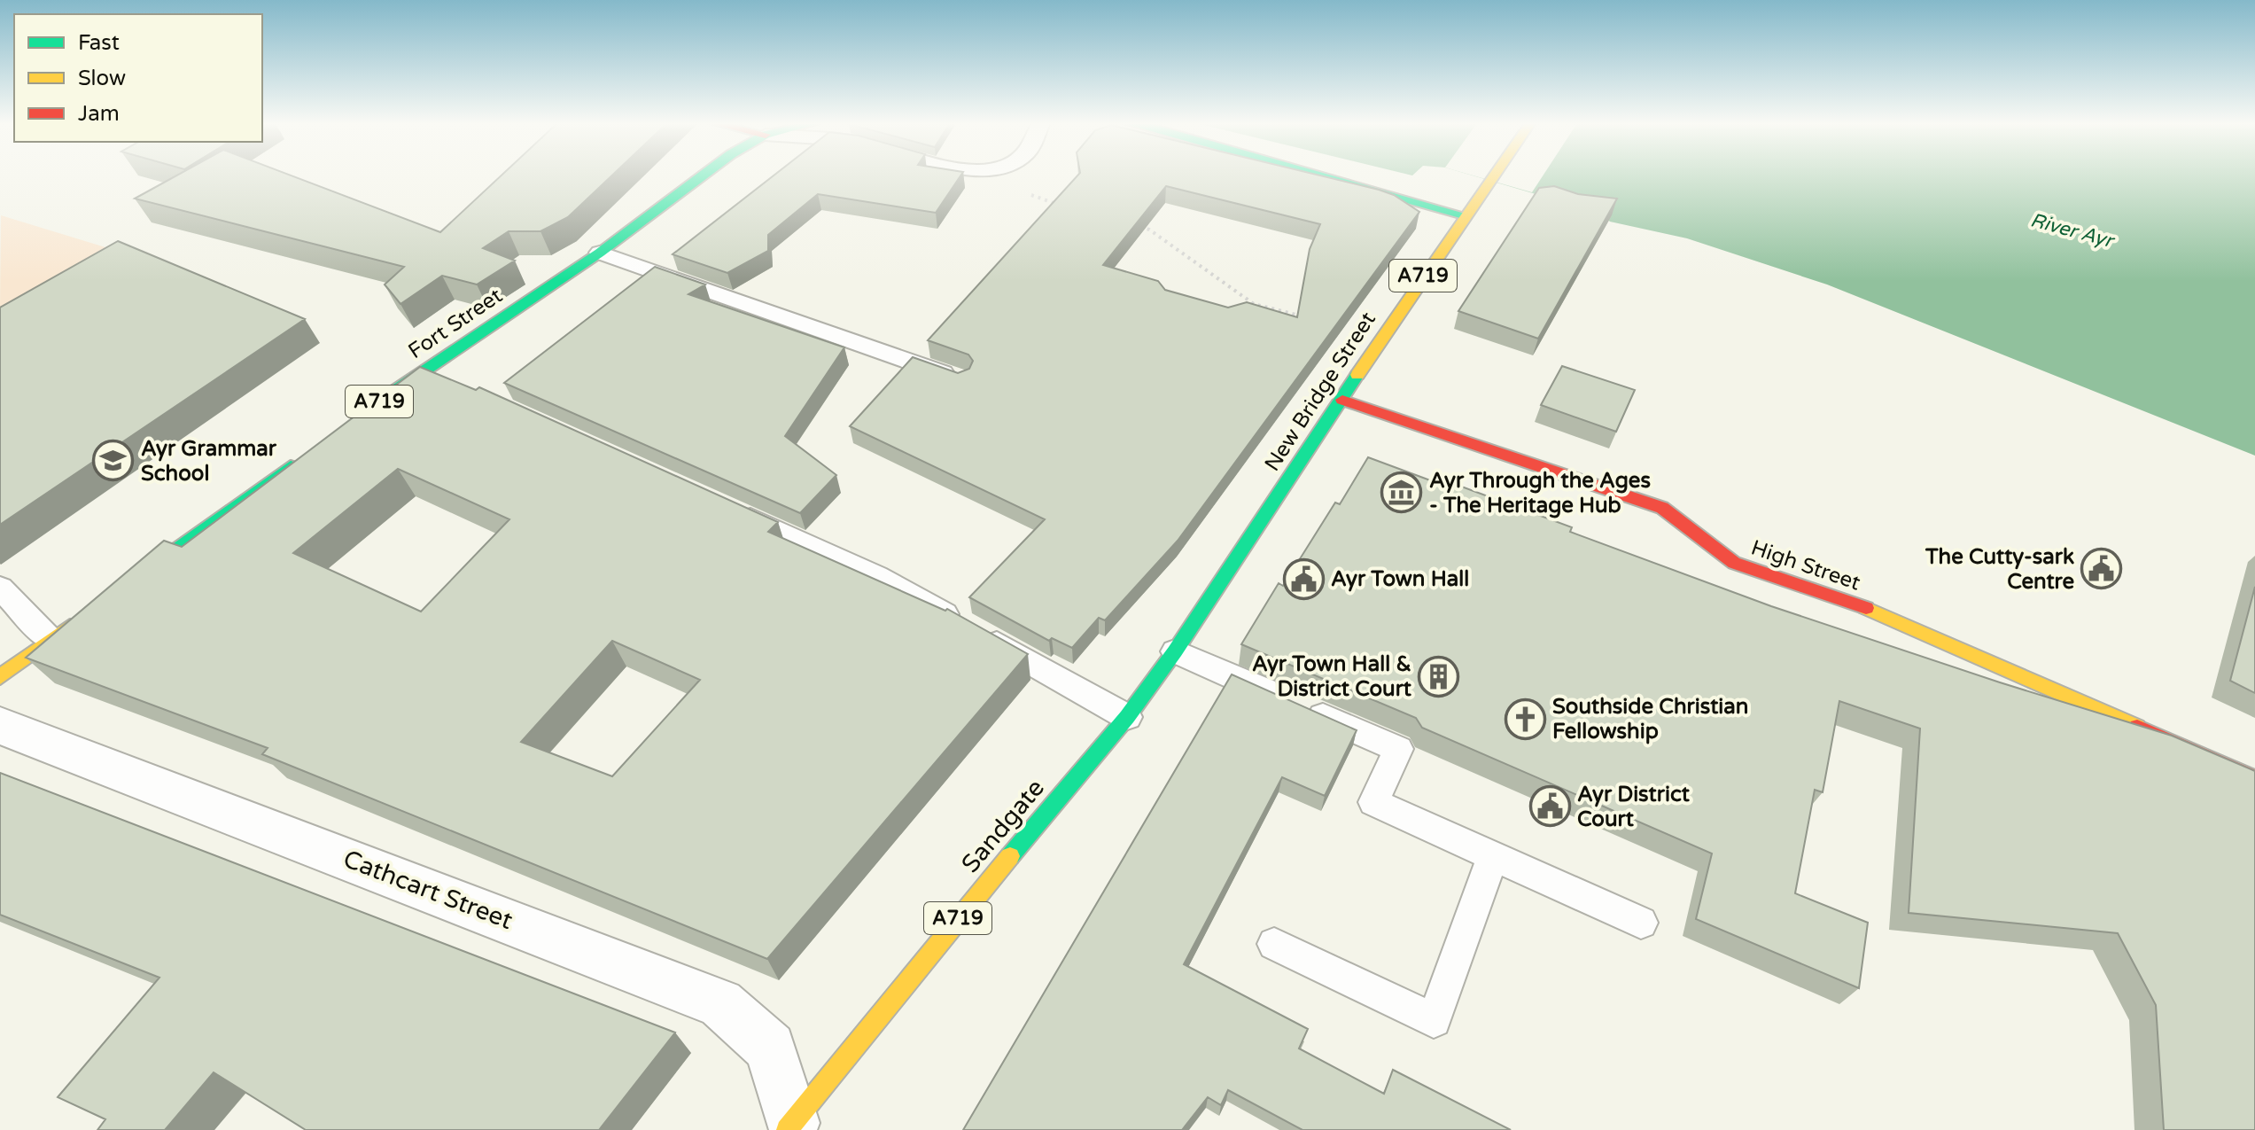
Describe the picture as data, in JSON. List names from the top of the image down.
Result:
{
  "streets": {
    "main road": [
      "A719",
      "Fort Street",
      "New Bridge Street",
      "High Street",
      "Sandgate"
    ],
    "street": ["Cathcart Street"]
  },
  "crossings": [
    ["New Bridge Street", "High Street"],
    ["New Bridge Street", "Sandgate"],
    ["Sandgate", "Cathcart Street"]
  ],
  "water": ["River Ayr"],
  "places": {
    "school or university": ["Ayr Grammar School"],
    "museum": ["Ayr Through the Ages - The Heritage Hub"],
    "public building": ["The Cutty-sark Centre", "Ayr Town Hall", "Ayr District Court"],
    "building": ["Ayr Town Hall & District Court"],
    "church": ["Southside Christian Fellowship"]
  },
  "legend": ["Fast", "Slow", "Jam"]
}
